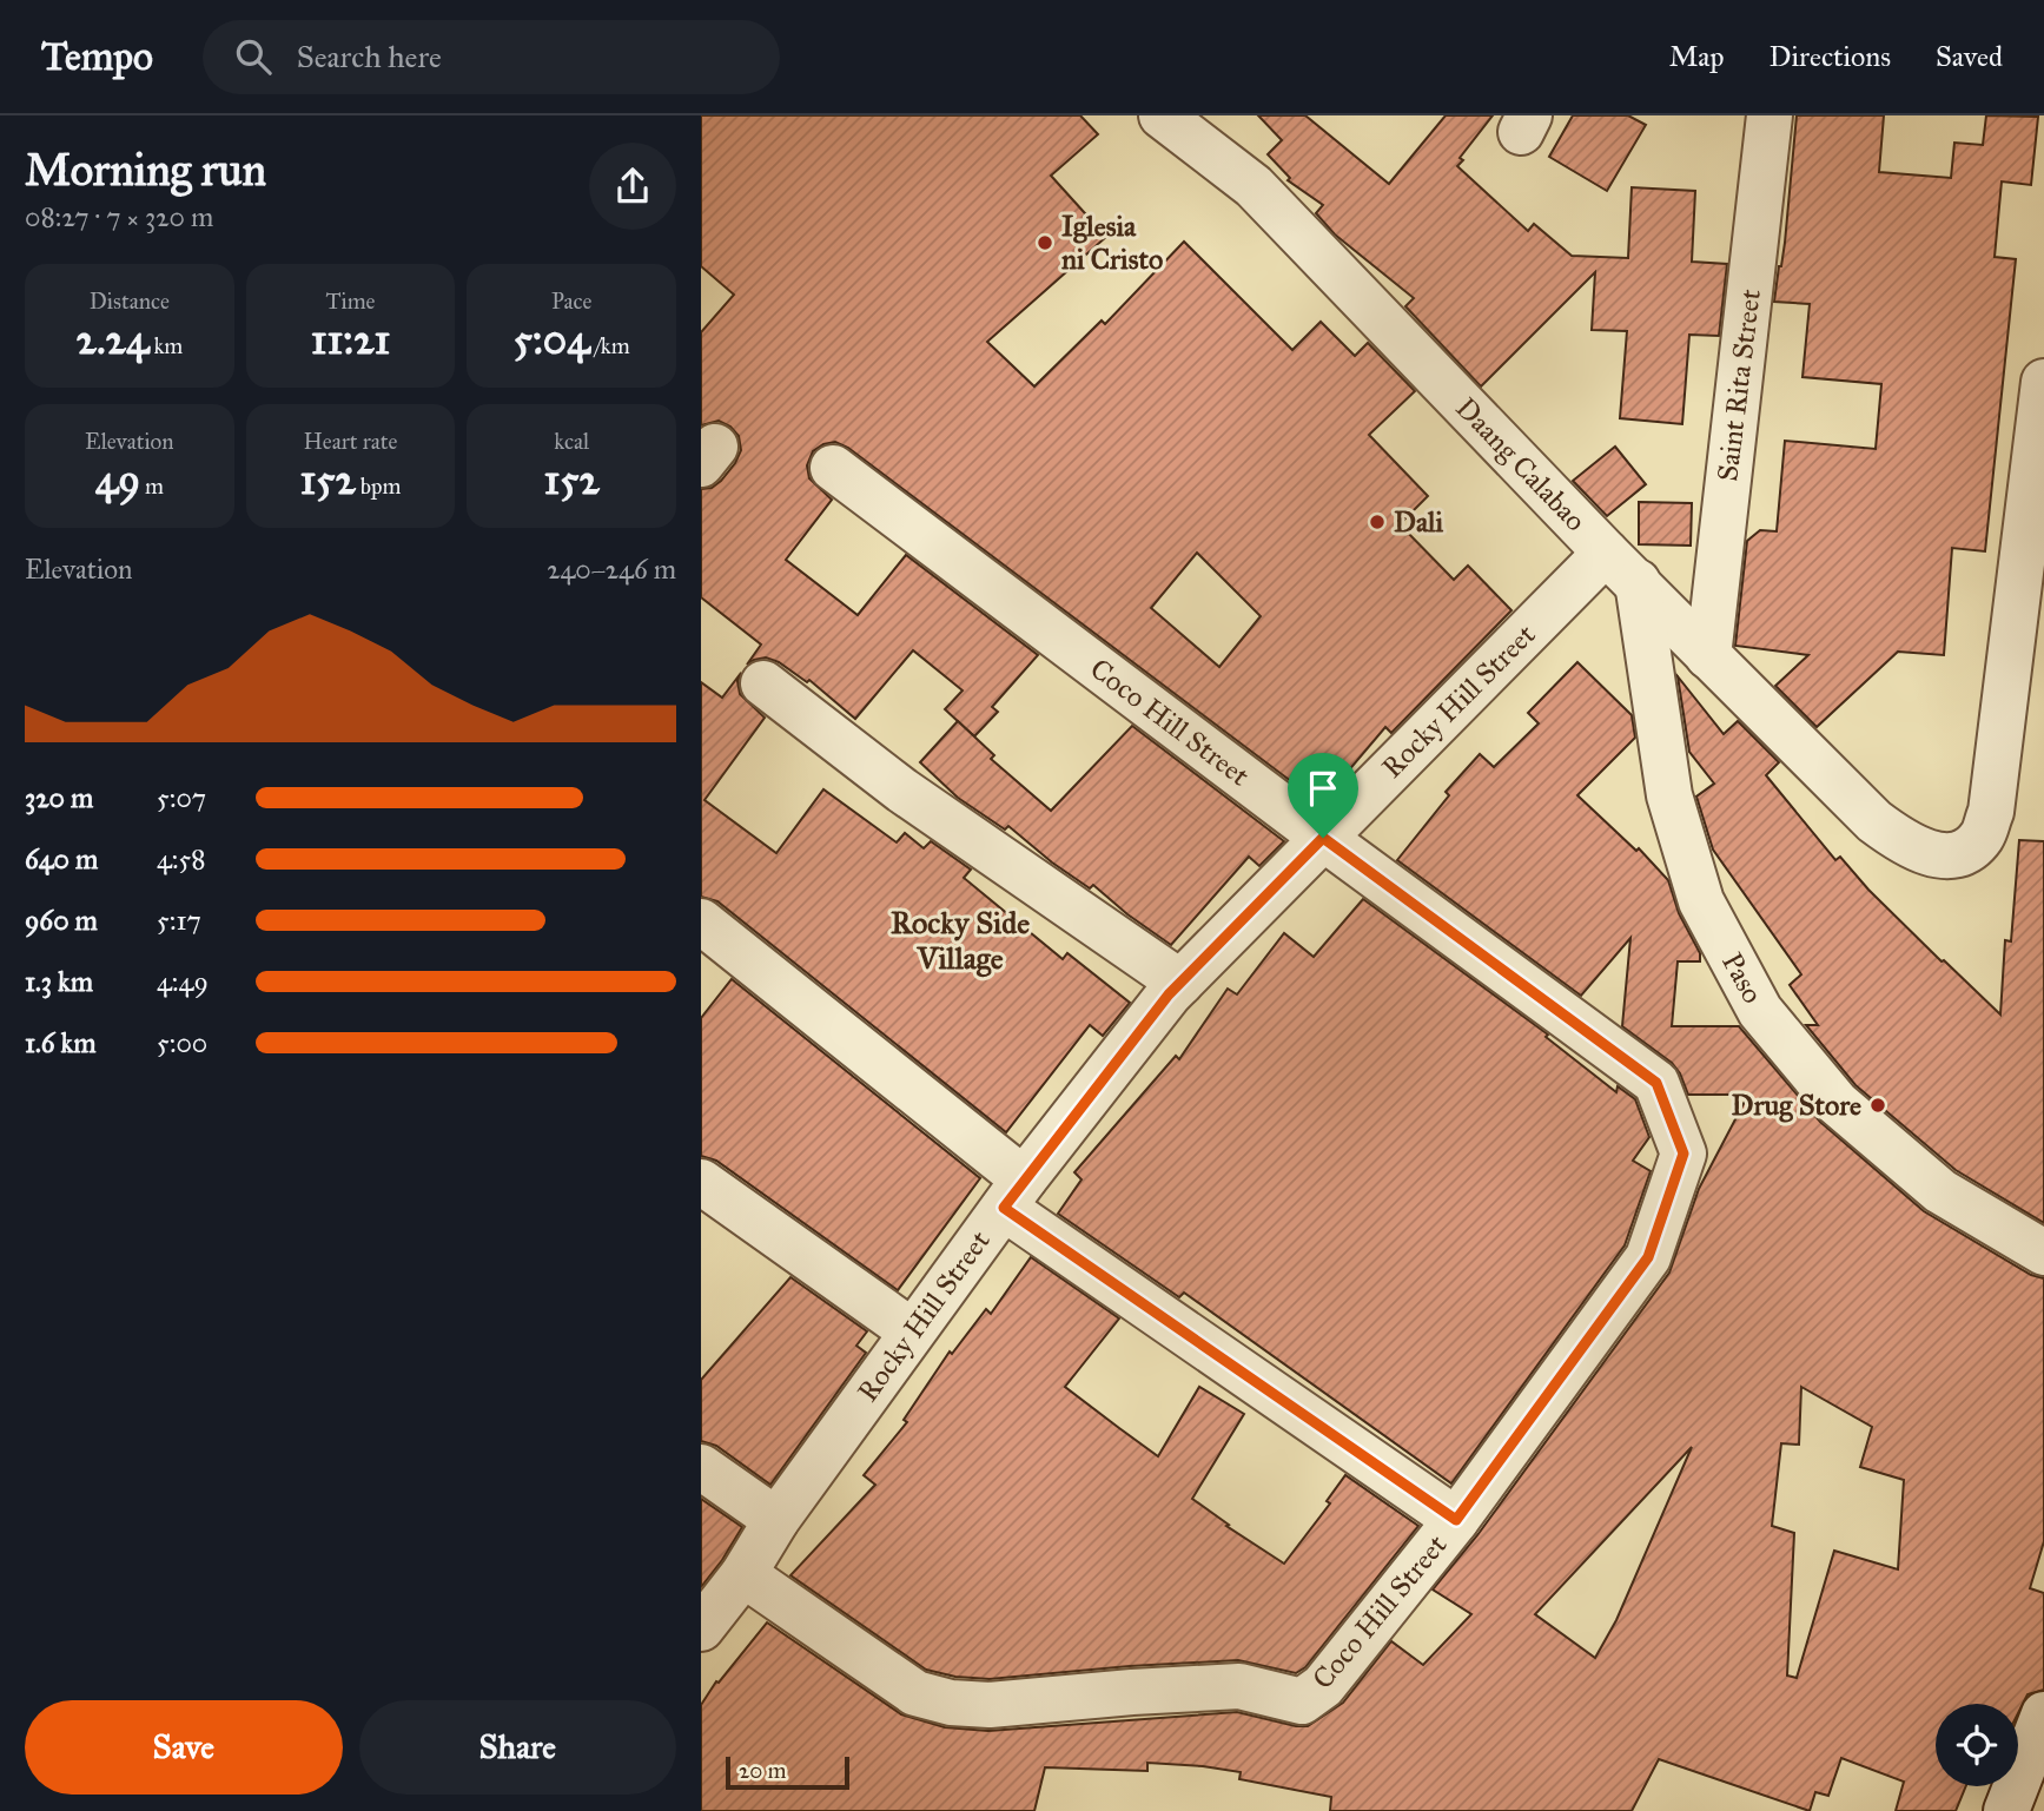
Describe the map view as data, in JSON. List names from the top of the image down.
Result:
{
  "streets": {
    "street": [
      "Saint Rita Street",
      "Daang Calabao",
      "Rocky Hill Street",
      "Coco Hill Street",
      "Paso"
    ]
  },
  "crossings": [
    ["Saint Rita Street", "Daang Calabao"],
    ["Daang Calabao", "Rocky Hill Street"],
    ["Daang Calabao", "Paso"],
    ["Rocky Hill Street", "Coco Hill Street"],
    ["Rocky Hill Street", "Paso"]
  ],
  "districts": ["Rocky Side Village"],
  "places": ["Iglesia ni Cristo", "Dali", "Drug Store"],
  "scale_bar": "20 m",
  "page": {
    "header": "Tempo",
    "search": "Search here",
    "nav": ["Map", "Directions", "Saved"],
    "heading": ["Morning run", "08:27 · 7 × 320 m"],
    "stats": [
      ["Distance", "2.24 km"],
      ["Time", "11:21"],
      ["Pace", "5:04 /km"],
      ["Elevation", "49 m"],
      ["Heart rate", "152 bpm"],
      ["kcal", "152"]
    ],
    "chart": ["Elevation", "240–246 m"],
    "list": [
      {
        "name": "320 m",
        "note": "5:07"
      },
      {
        "name": "640 m",
        "note": "4:58"
      },
      {
        "name": "960 m",
        "note": "5:17"
      },
      {
        "name": "1.3 km",
        "note": "4:49"
      },
      {
        "name": "1.6 km",
        "note": "5:00"
      }
    ],
    "buttons": ["Save", "Share"],
    "scale": "20 m"
  }
}
